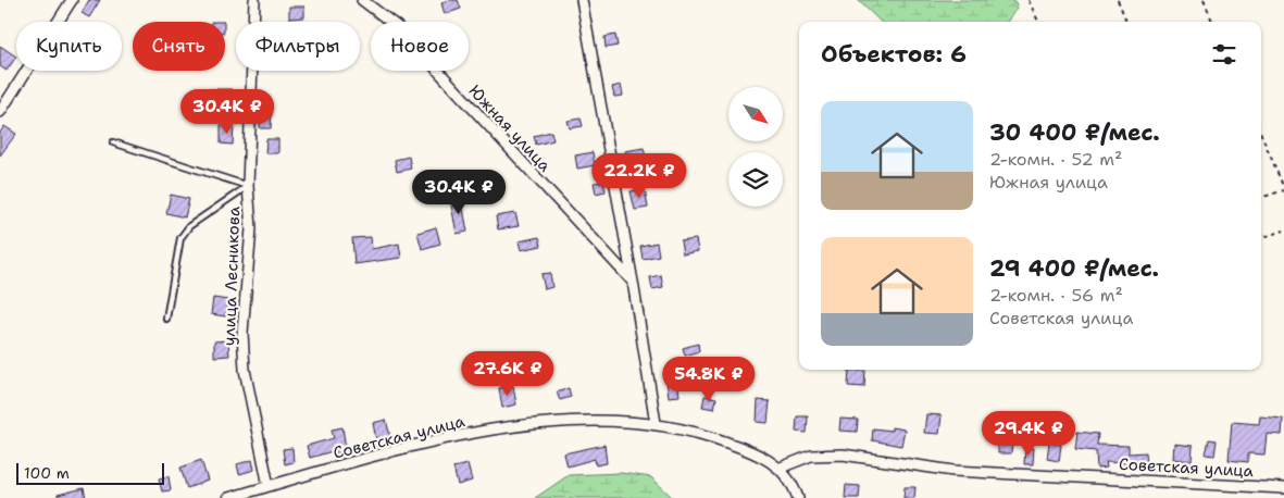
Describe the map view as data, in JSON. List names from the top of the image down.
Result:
{
  "streets": {
    "street": ["Южная улица", "улица Лесникова", "Советская улица"]
  },
  "crossings": [
    ["улица Лесникова", "Советская улица"]
  ],
  "scale_bar": "100 m",
  "north": "bottom right",
  "page": {
    "chip": [
      "Купить",
      "Снять",
      "Фильтры",
      "Новое"
    ],
    "heading": "Объектов: 6",
    "list": [
      {
        "name": "30 400 ₽/мес.",
        "note": "2-комн. · 52 m² · Южная улица"
      },
      {
        "name": "29 400 ₽/мес.",
        "note": "2-комн. · 56 m² · Советская улица"
      }
    ],
    "price": [
      "30.4K ₽",
      "22.2K ₽",
      "30.4K ₽",
      "27.6K ₽",
      "54.8K ₽",
      "29.4K ₽"
    ],
    "scale": "100 m"
  }
}
